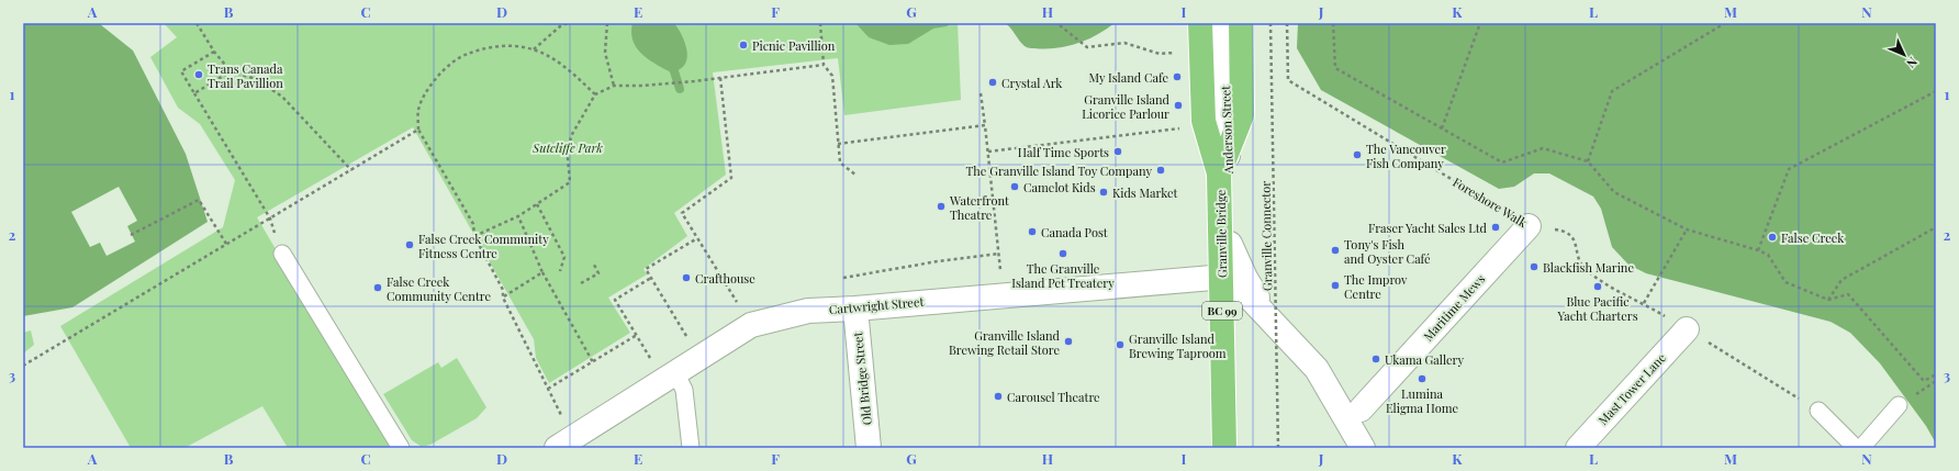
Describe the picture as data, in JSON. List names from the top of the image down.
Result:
{
  "streets": {
    "highway": ["Granville Bridge", "BC 99"],
    "street": [
      "Anderson Street",
      "Cartwright Street",
      "Maritime Mews",
      "Old Bridge Street",
      "Mast Tower Lane"
    ],
    "path": ["Foreshore Walk", "Granville Connector"]
  },
  "crossings": [
    ["Anderson Street", "Cartwright Street"],
    ["Foreshore Walk", "Maritime Mews"],
    ["Foreshore Walk", "Mast Tower Lane"],
    ["Cartwright Street", "Old Bridge Street"]
  ],
  "parks": ["Sutcliffe Park"],
  "places": [
    "Picnic Pavillion",
    "Trans Canada Trail Pavillion",
    "My Island Cafe",
    "Crystal Ark",
    "Granville Island Licorice Parlour",
    "Half Time Sports",
    "The Vancouver Fish Company",
    "The Granville Island Toy Company",
    "Camelot Kids",
    "Kids Market",
    "Waterfront Theatre",
    "Fraser Yacht Sales Ltd",
    "Canada Post",
    "False Creek",
    "False Creek Community Fitness Centre",
    "Tony's Fish and Oyster Café",
    "The Granville Island Pet Treatery",
    "Blackfish Marine",
    "Crafthouse",
    "The Improv Centre",
    "Blue Pacific Yacht Charters",
    "False Creek Community Centre",
    "Granville Island Brewing Retail Store",
    "Granville Island Brewing Taproom",
    "Ukama Gallery",
    "Lumina Eligma Home",
    "Carousel Theatre"
  ],
  "north": "bottom right",
  "grid": {
    "columns": [
      "A",
      "B",
      "C",
      "D",
      "E",
      "F",
      "G",
      "H",
      "I",
      "J",
      "K",
      "L",
      "M",
      "N"
    ],
    "rows": ["1", "2", "3"]
  }
}
